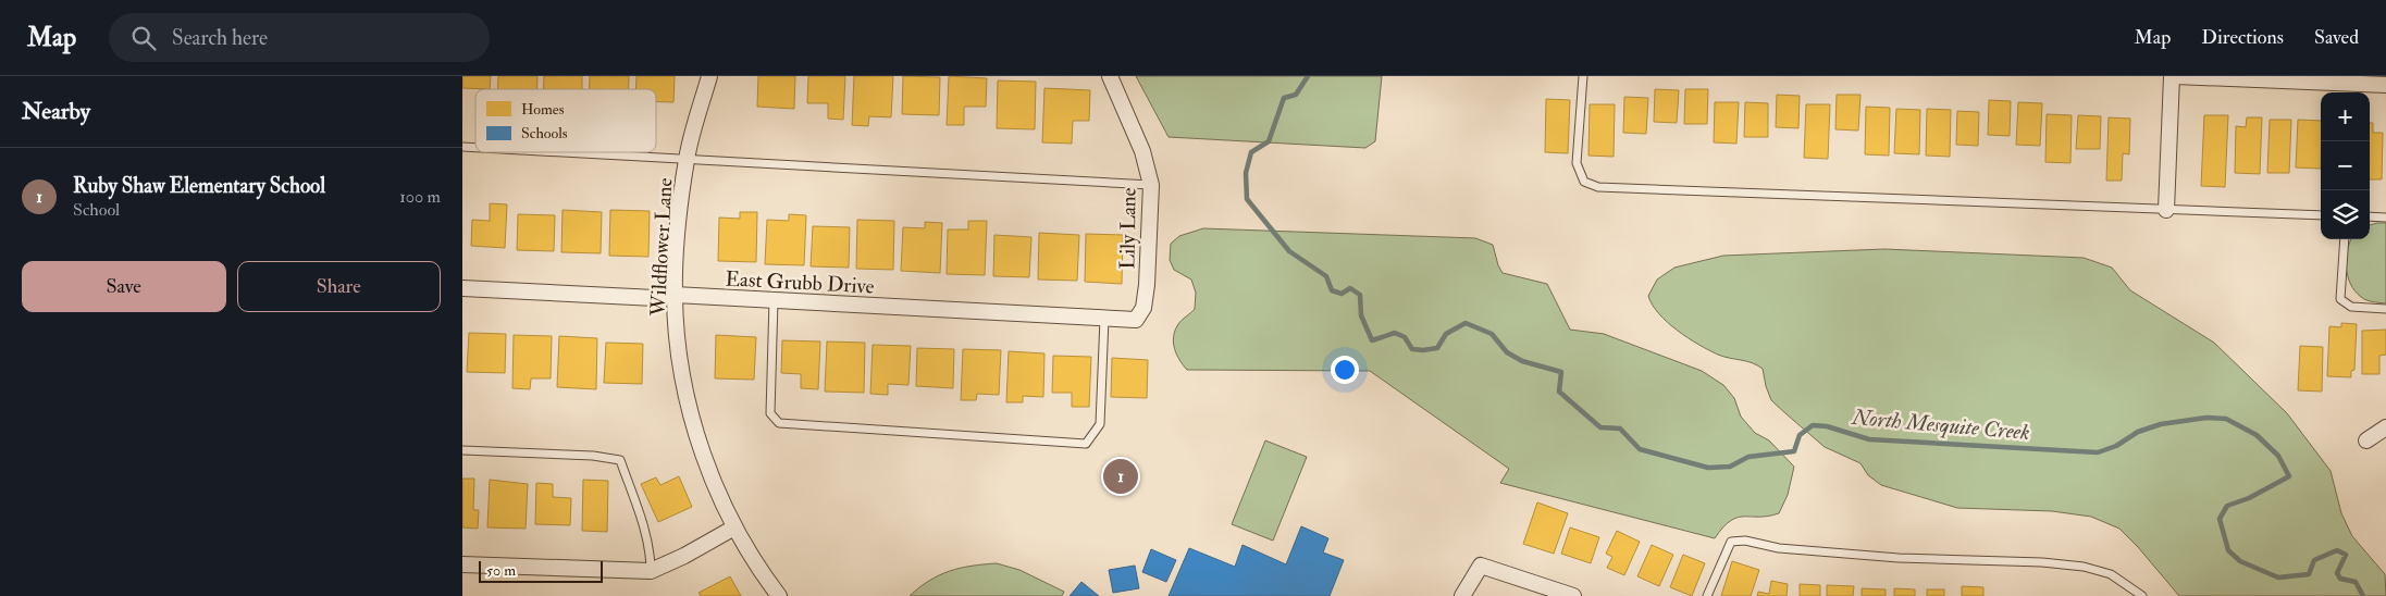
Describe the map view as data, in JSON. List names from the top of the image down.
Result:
{
  "streets": {
    "street": ["Lily Lane", "Wildflower Lane", "East Grubb Drive"]
  },
  "crossings": [
    ["Lily Lane", "East Grubb Drive"],
    ["Wildflower Lane", "East Grubb Drive"]
  ],
  "water": ["North Mesquite Creek"],
  "legend": ["Homes", "Schools"],
  "scale_bar": "50 m",
  "page": {
    "header": "Map",
    "search": "Search here",
    "nav": ["Map", "Directions", "Saved"],
    "heading": "Nearby",
    "map_buttons": ["+", "−"],
    "list": [
      {
        "mark": "1",
        "name": "Ruby Shaw Elementary School",
        "note": "School",
        "value": "100 m"
      }
    ],
    "buttons": ["Save", "Share"],
    "pins": "1",
    "scale": "50 m"
  }
}
